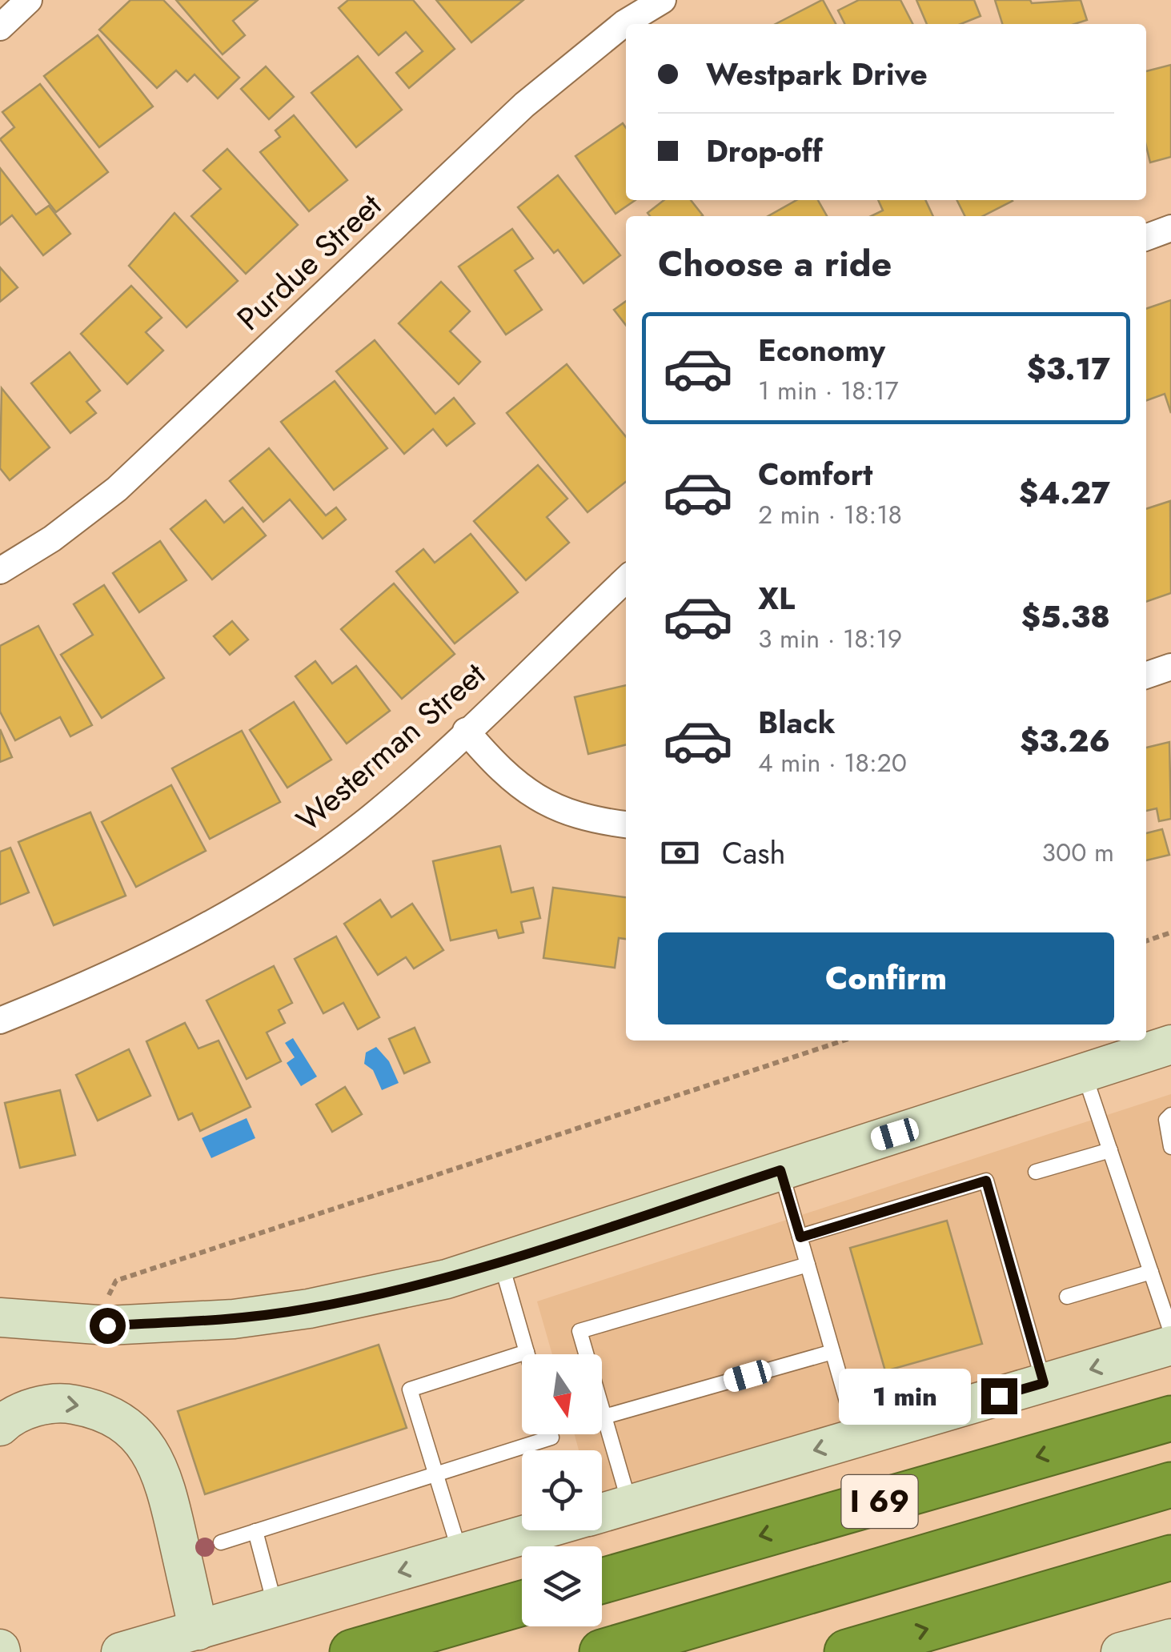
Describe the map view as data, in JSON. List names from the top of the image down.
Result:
{
  "streets": {
    "highway": ["I 69"],
    "street": ["Purdue Street", "Westerman Street"]
  },
  "north": "bottom",
  "page": {
    "banner": ["Westpark Drive", "Drop-off"],
    "heading": "Choose a ride",
    "list": [
      {
        "name": "Economy",
        "note": "1 min · 18:17",
        "value": "$3.17"
      },
      {
        "name": "Comfort",
        "note": "2 min · 18:18",
        "value": "$4.27"
      },
      {
        "name": "XL",
        "note": "3 min · 18:19",
        "value": "$5.38"
      },
      {
        "name": "Black",
        "note": "4 min · 18:20",
        "value": "$3.26"
      }
    ],
    "pay": ["Cash", "300 m"],
    "buttons": "Confirm",
    "bubble": "1 min"
  }
}
